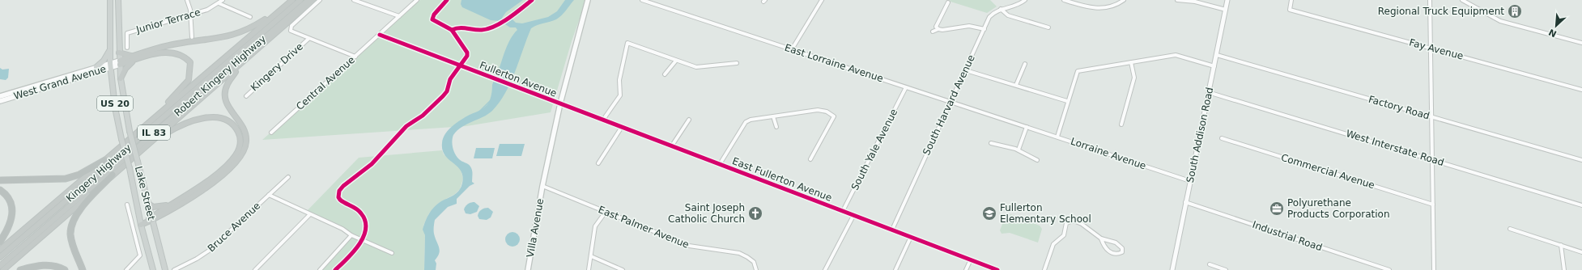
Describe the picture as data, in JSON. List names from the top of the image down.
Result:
{
  "streets": {
    "highway": ["Robert Kingery Highway", "IL 83", "Kingery Highway"],
    "main road": [
      "West Grand Avenue",
      "US 20",
      "Lake Street",
      "Villa Avenue"
    ],
    "street": [
      "Junior Terrace",
      "Fay Avenue",
      "East Lorraine Avenue",
      "Kingery Drive",
      "Fullerton Avenue",
      "Central Avenue",
      "South Harvard Avenue",
      "Factory Road",
      "South Addison Road",
      "West Interstate Road",
      "South Yale Avenue",
      "Lorraine Avenue",
      "Commercial Avenue",
      "East Fullerton Avenue",
      "Bruce Avenue",
      "East Palmer Avenue",
      "Industrial Road"
    ]
  },
  "crossings": [
    ["East Lorraine Avenue", "South Harvard Avenue"],
    ["East Lorraine Avenue", "South Yale Avenue"],
    ["East Lorraine Avenue", "Lorraine Avenue"],
    ["Fullerton Avenue", "Central Avenue"],
    ["Fullerton Avenue", "East Fullerton Avenue"],
    ["Fullerton Avenue", "Villa Avenue"],
    ["West Grand Avenue", "Lake Street"],
    ["South Harvard Avenue", "East Fullerton Avenue"],
    ["Factory Road", "South Addison Road"],
    ["South Addison Road", "West Interstate Road"],
    ["South Addison Road", "Lorraine Avenue"],
    ["South Addison Road", "Industrial Road"],
    ["South Yale Avenue", "East Fullerton Avenue"],
    ["East Fullerton Avenue", "Villa Avenue"],
    ["East Palmer Avenue", "Villa Avenue"]
  ],
  "places": {
    "building": ["Regional Truck Equipment"],
    "office": ["Polyurethane Products Corporation"],
    "church": ["Saint Joseph Catholic Church"],
    "school or university": ["Fullerton Elementary School"]
  },
  "north": "bottom left"
}
